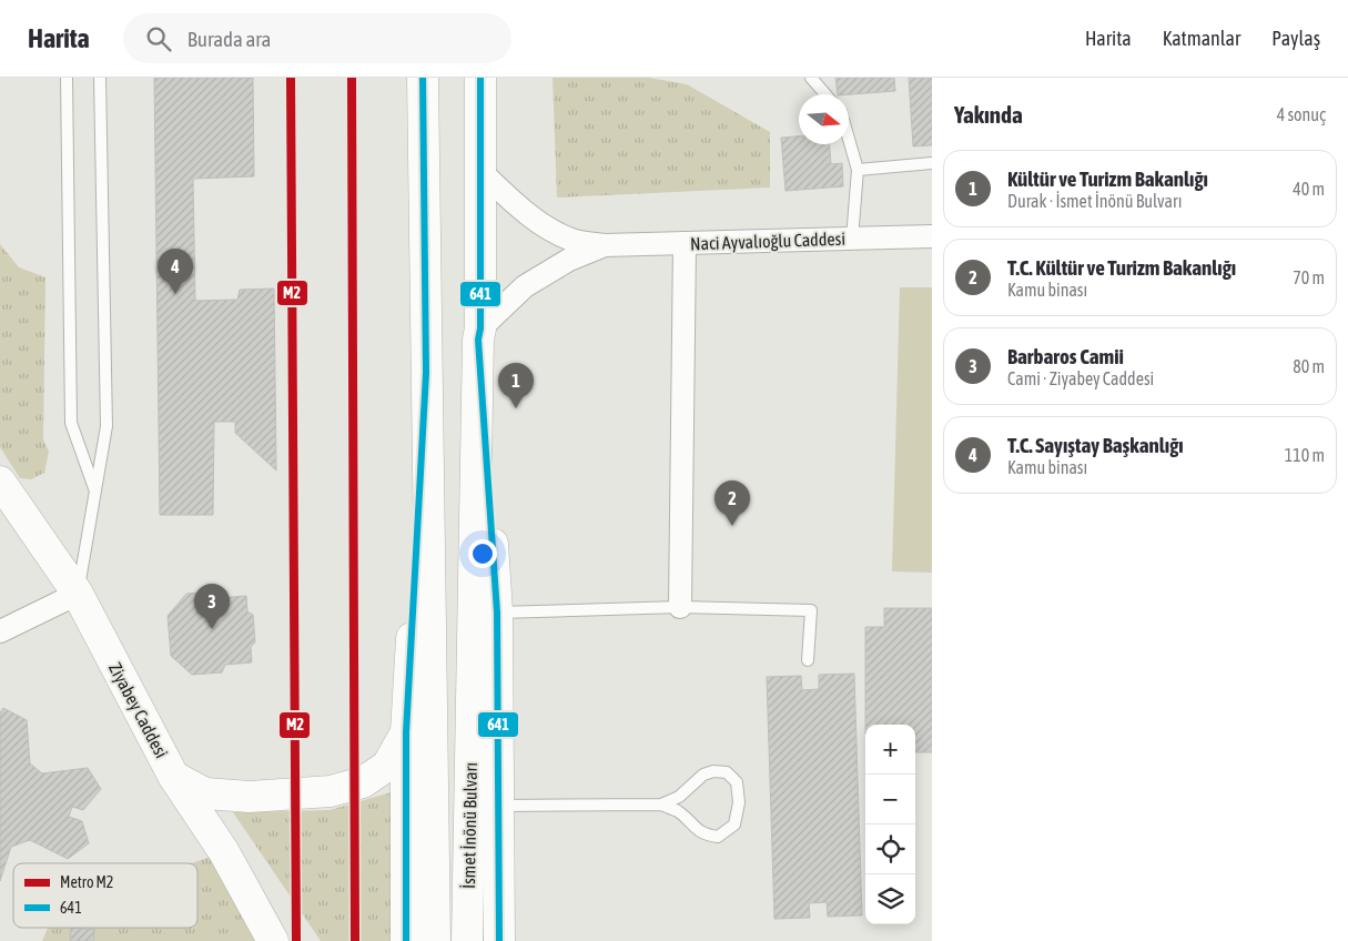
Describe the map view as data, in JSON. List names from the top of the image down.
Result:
{
  "streets": {
    "main road": ["Ziyabey Caddesi", "İsmet İnönü Bulvarı"],
    "street": ["Naci Ayvalıoğlu Caddesi"]
  },
  "crossings": [
    ["Naci Ayvalıoğlu Caddesi", "İsmet İnönü Bulvarı"]
  ],
  "lines": ["metro line M2", "transit line 641"],
  "legend": ["Metro M2", "641"],
  "north": "right",
  "page": {
    "header": "Harita",
    "search": "Burada ara",
    "nav": ["Harita", "Katmanlar", "Paylaş"],
    "heading": ["Yakında", "4 sonuç"],
    "list": [
      {
        "mark": "1",
        "name": "Kültür ve Turizm Bakanlığı",
        "note": "Durak · İsmet İnönü Bulvarı",
        "value": "40 m"
      },
      {
        "mark": "2",
        "name": "T.C. Kültür ve Turizm Bakanlığı",
        "note": "Kamu binası",
        "value": "70 m"
      },
      {
        "mark": "3",
        "name": "Barbaros Camii",
        "note": "Cami · Ziyabey Caddesi",
        "value": "80 m"
      },
      {
        "mark": "4",
        "name": "T.C. Sayıştay Başkanlığı",
        "note": "Kamu binası",
        "value": "110 m"
      }
    ],
    "pins": [
      "4",
      "1",
      "2",
      "3"
    ],
    "map_buttons": ["+", "−"]
  }
}
